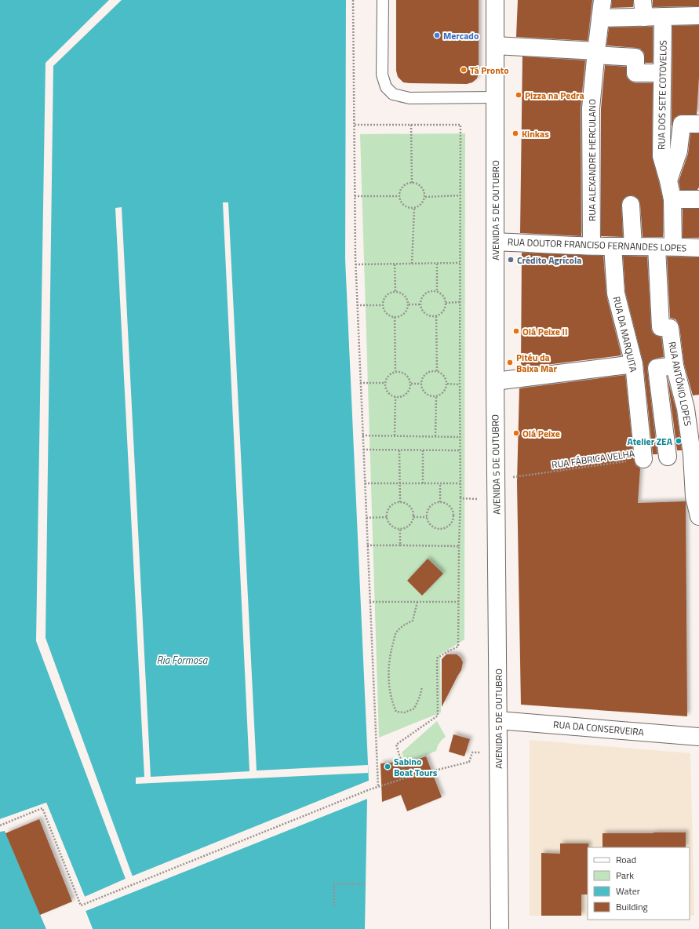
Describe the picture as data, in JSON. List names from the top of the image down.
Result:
{
  "streets": {
    "street": [
      "RUA DOS SETE COTOVELOS",
      "RUA ALEXANDRE HERCULANO",
      "AVENIDA 5 DE OUTUBRO",
      "RUA DOUTOR FRANCISO FERNANDES LOPES",
      "RUA DA MARQUITA",
      "RUA ANTÓNIO LOPES",
      "RUA DA CONSERVEIRA"
    ],
    "path": ["RUA FÁBRICA VELHA"]
  },
  "crossings": [
    ["RUA DOS SETE COTOVELOS", "RUA DOUTOR FRANCISO FERNANDES LOPES"],
    ["RUA DOS SETE COTOVELOS", "RUA ANTÓNIO LOPES"],
    ["RUA ALEXANDRE HERCULANO", "RUA DOUTOR FRANCISO FERNANDES LOPES"],
    ["AVENIDA 5 DE OUTUBRO", "RUA DOUTOR FRANCISO FERNANDES LOPES"],
    ["AVENIDA 5 DE OUTUBRO", "RUA FÁBRICA VELHA"],
    ["AVENIDA 5 DE OUTUBRO", "RUA DA CONSERVEIRA"],
    ["RUA DOUTOR FRANCISO FERNANDES LOPES", "RUA DA MARQUITA"],
    ["RUA DOUTOR FRANCISO FERNANDES LOPES", "RUA ANTÓNIO LOPES"],
    ["RUA DA MARQUITA", "RUA FÁBRICA VELHA"]
  ],
  "water": ["Ria Formosa"],
  "places": [
    "Mercado",
    "Tá Pronto",
    "Pizza na Pedra",
    "Kinkas",
    "Crédito Agrícola",
    "Olá Peixe II",
    "Pitéu da Baixa Mar",
    "Olá Peixe",
    "Atelier ZEA",
    "Sabino Boat Tours"
  ],
  "legend": [
    "Road",
    "Park",
    "Water",
    "Building"
  ]
}
